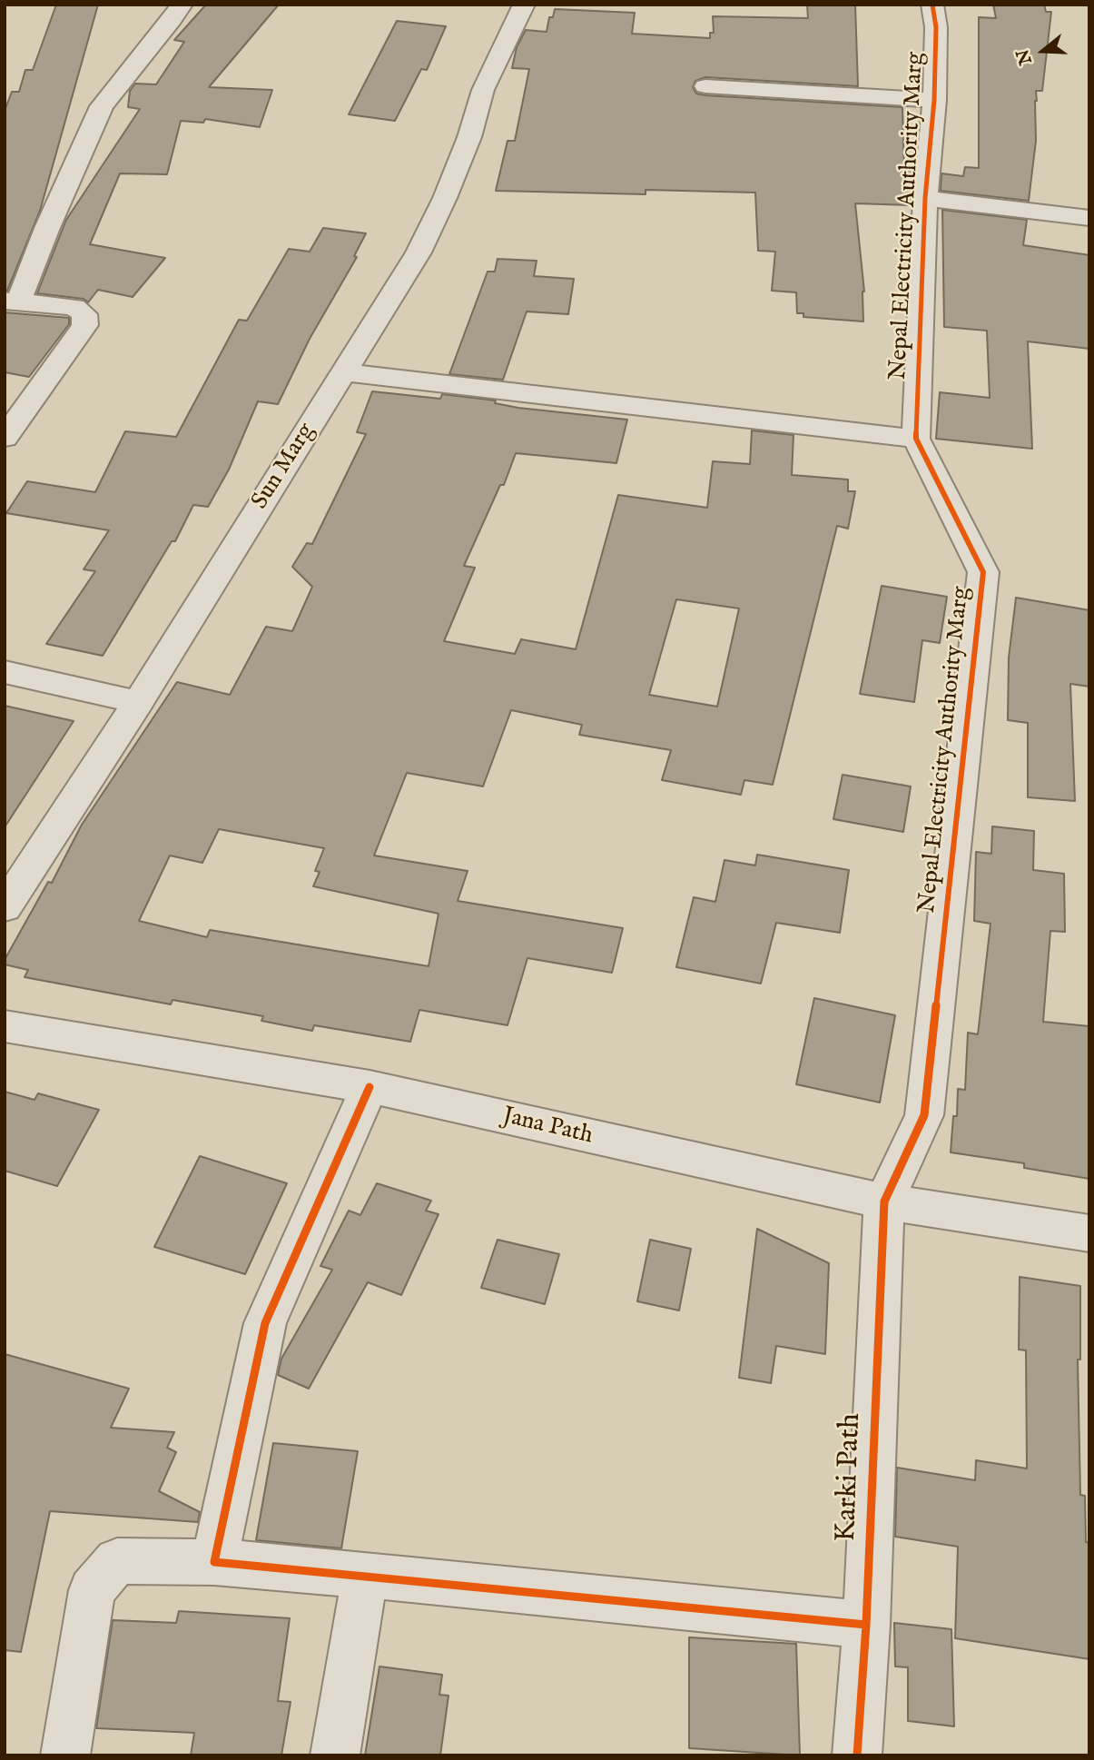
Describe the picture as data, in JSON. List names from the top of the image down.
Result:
{
  "streets": {
    "street": [
      "Nepal Electricity Authority Marg",
      "Sun Marg",
      "Jana Path",
      "Karki Path"
    ]
  },
  "crossings": [
    ["Nepal Electricity Authority Marg", "Jana Path"],
    ["Nepal Electricity Authority Marg", "Karki Path"],
    ["Jana Path", "Karki Path"]
  ],
  "north": "left"
}
